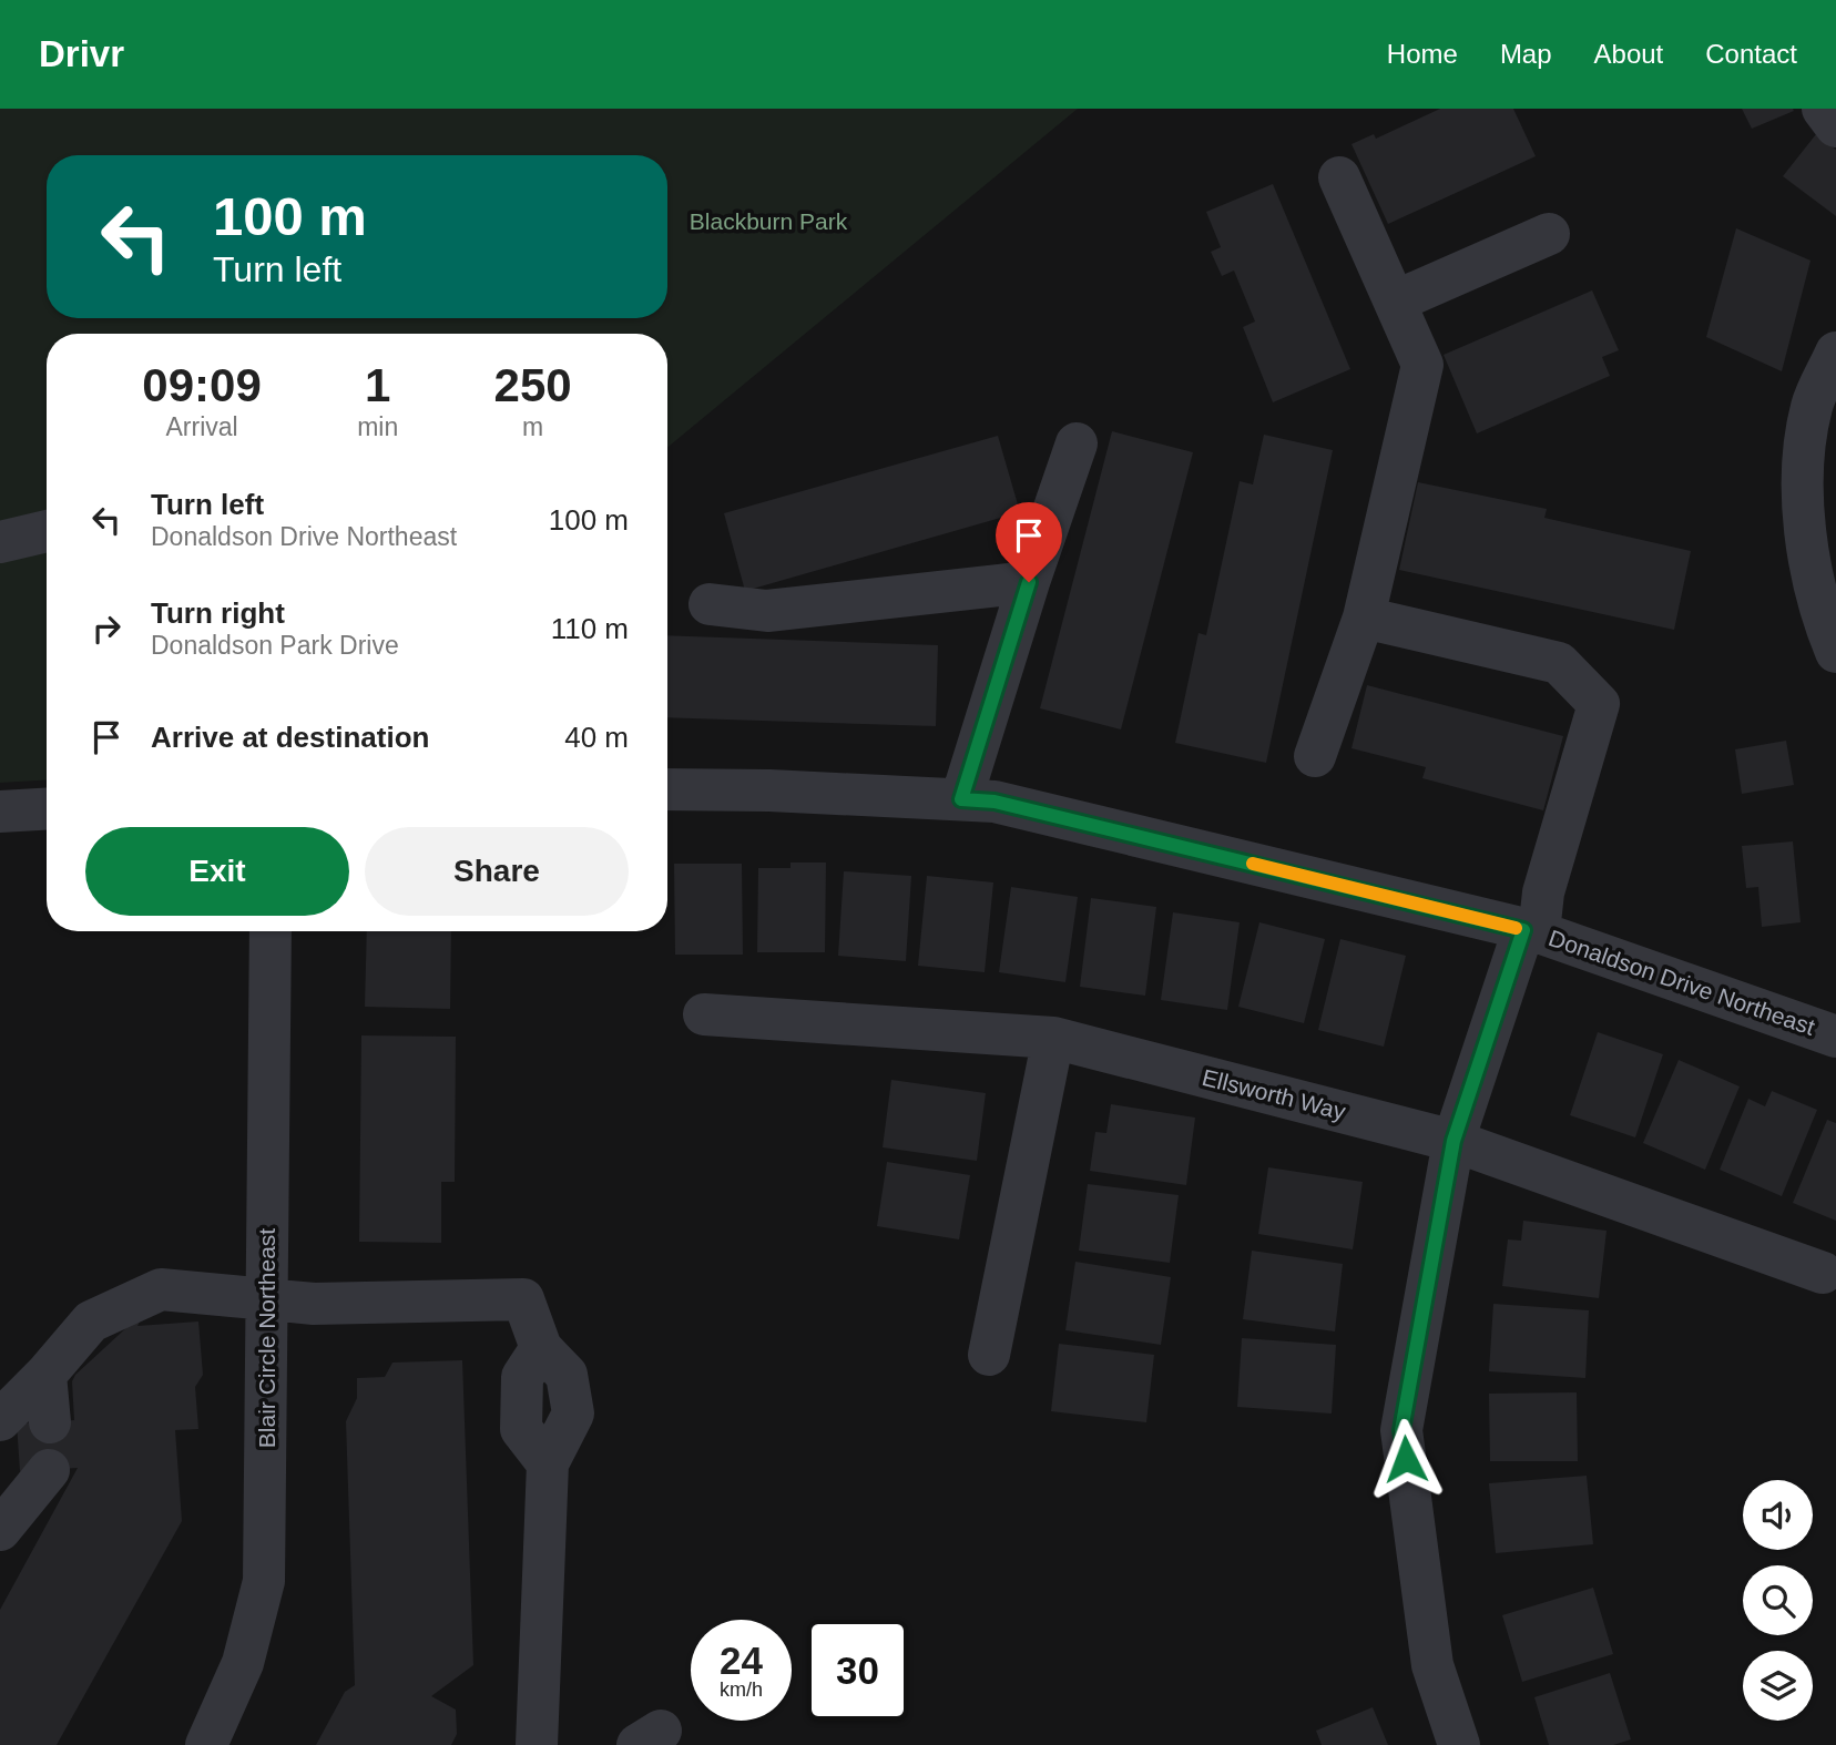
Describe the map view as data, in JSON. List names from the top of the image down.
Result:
{
  "streets": {
    "street": ["Donaldson Drive Northeast", "Ellsworth Way", "Blair Circle Northeast"]
  },
  "parks": ["Blackburn Park"],
  "page": {
    "header": "Drivr",
    "nav": [
      "Home",
      "Map",
      "About",
      "Contact"
    ],
    "turn": ["100 m", "Turn left"],
    "eta": [
      "09:09",
      "Arrival",
      "1",
      "min",
      "250",
      "m"
    ],
    "list": [
      {
        "name": "Turn left",
        "note": "Donaldson Drive Northeast",
        "value": "100 m"
      },
      {
        "name": "Turn right",
        "note": "Donaldson Park Drive",
        "value": "110 m"
      },
      {
        "name": "Arrive at destination",
        "value": "40 m"
      }
    ],
    "buttons": ["Exit", "Share"],
    "speed": "24 km/h",
    "limit": "30"
  }
}
